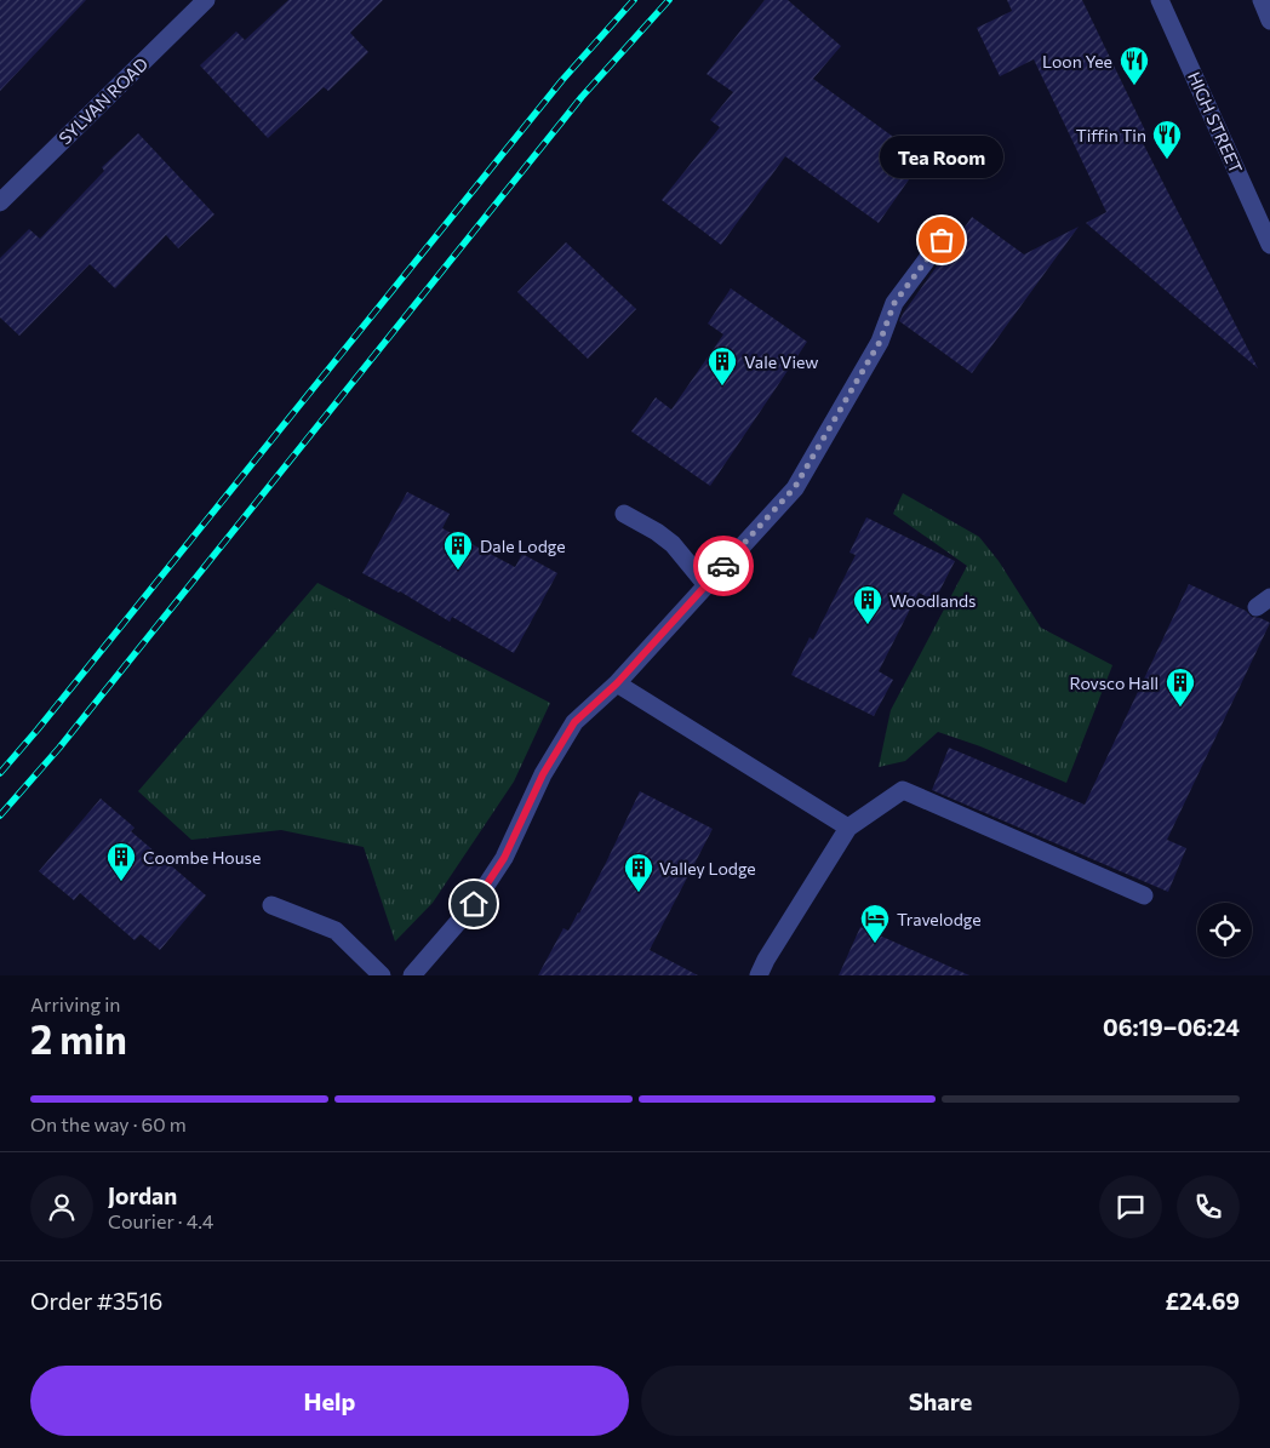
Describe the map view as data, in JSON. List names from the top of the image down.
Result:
{
  "streets": {
    "street": ["SYLVAN ROAD", "HIGH STREET"]
  },
  "places": {
    "restaurant": ["Loon Yee", "Tiffin Tin"],
    "other": ["Tea Room"],
    "building": [
      "Vale View",
      "Dale Lodge",
      "Woodlands",
      "Rovsco Hall",
      "Coombe House",
      "Valley Lodge"
    ],
    "hotel": ["Travelodge"]
  },
  "page": {
    "bubble": "Tea Room",
    "heading": ["2 min", "Arriving in", "06:19–06:24"],
    "panel": [
      "Jordan",
      "Courier · 4.4",
      "Order #3516",
      "£24.69"
    ],
    "bar": "On the way · 60 m",
    "buttons": ["Help", "Share"]
  }
}
